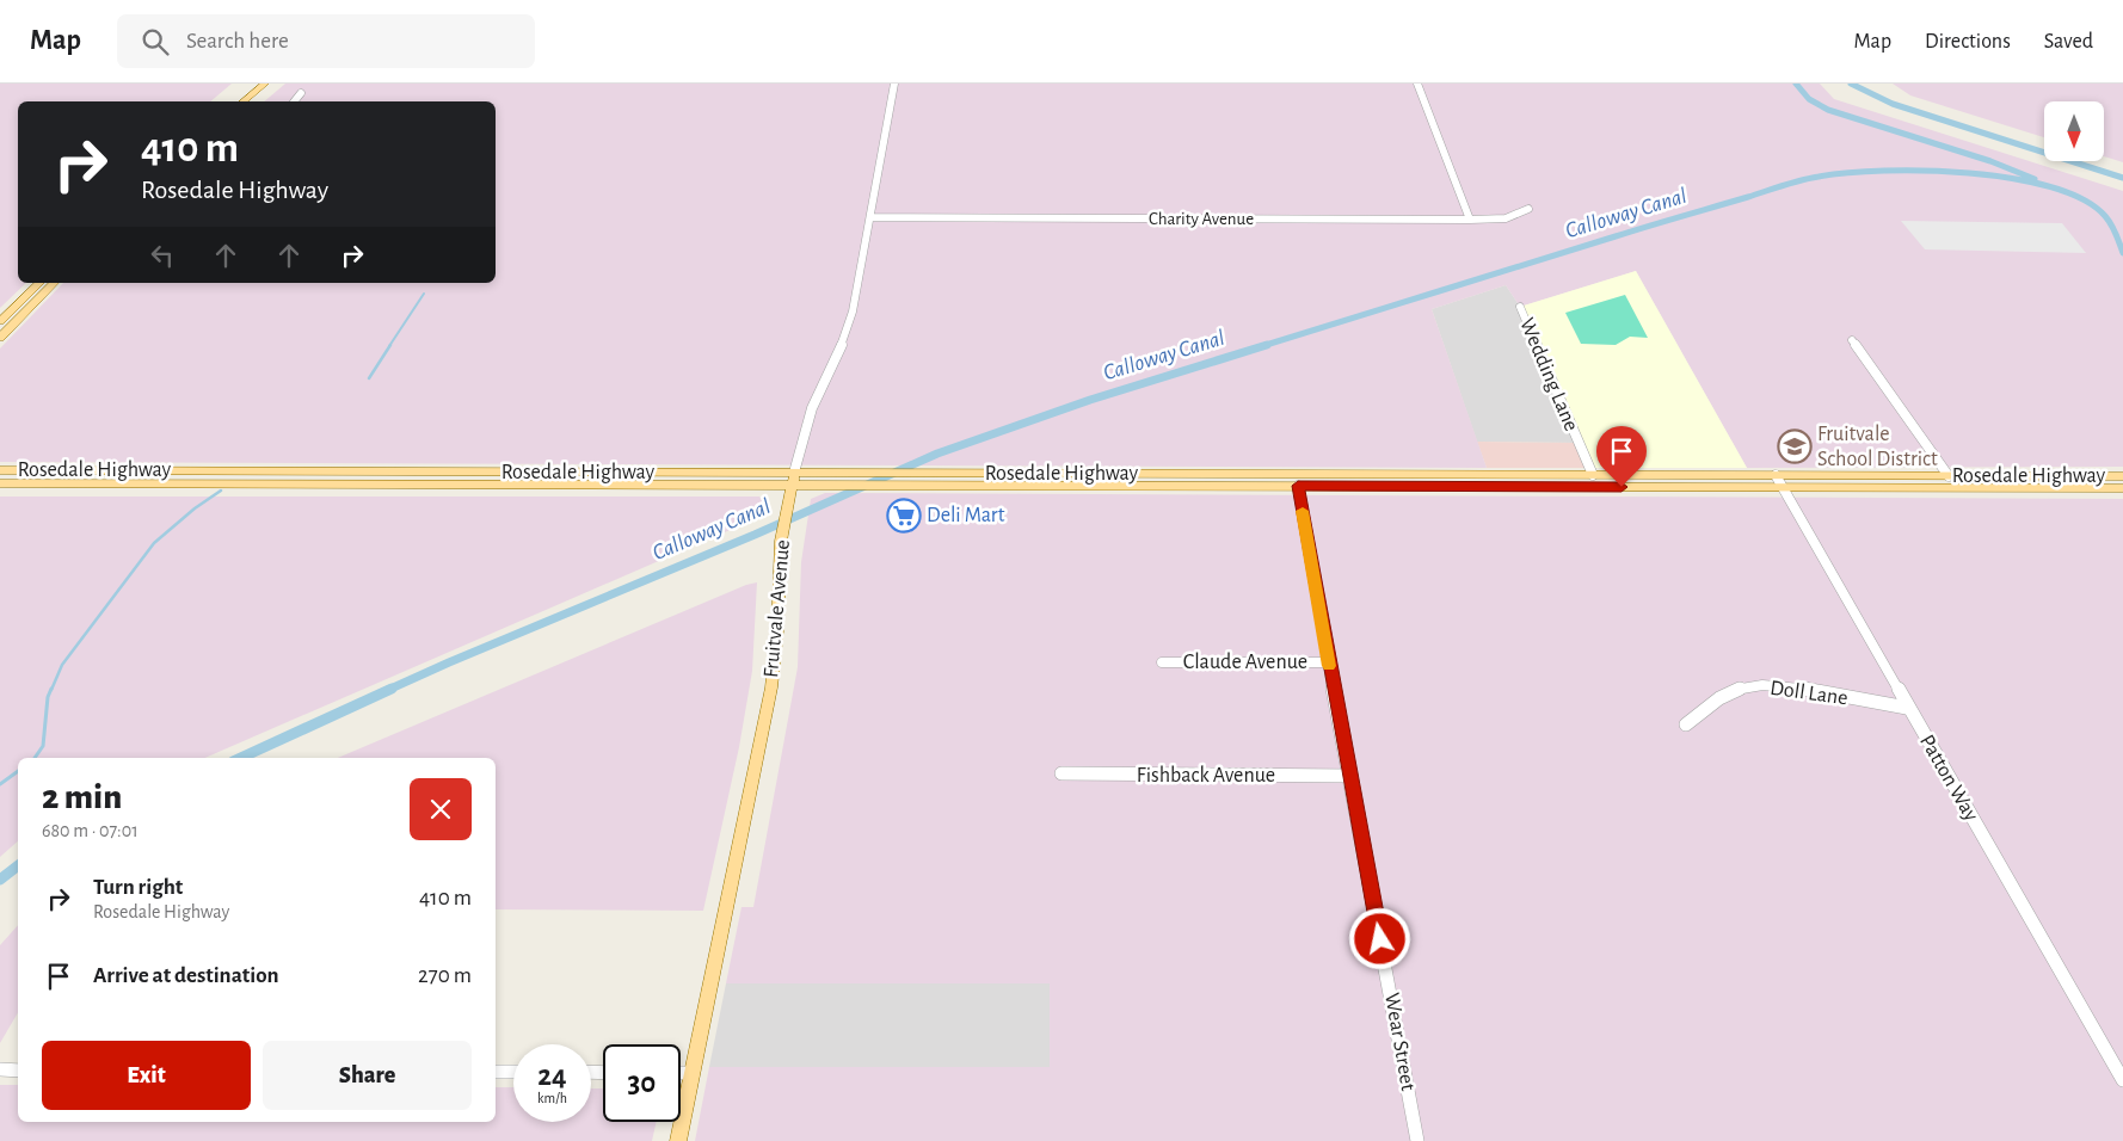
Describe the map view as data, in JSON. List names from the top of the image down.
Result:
{
  "streets": {
    "main road": ["Rosedale Highway", "Fruitvale Avenue"],
    "street": [
      "Charity Avenue",
      "Wedding Lane",
      "Claude Avenue",
      "Doll Lane",
      "Fishback Avenue",
      "Patton Way",
      "Wear Street"
    ]
  },
  "crossings": [
    ["Charity Avenue", "Fruitvale Avenue"],
    ["Wedding Lane", "Rosedale Highway"],
    ["Rosedale Highway", "Fruitvale Avenue"],
    ["Rosedale Highway", "Patton Way"],
    ["Rosedale Highway", "Wear Street"],
    ["Claude Avenue", "Wear Street"],
    ["Doll Lane", "Patton Way"],
    ["Fishback Avenue", "Wear Street"]
  ],
  "water": ["Calloway Canal"],
  "places": {
    "school or university": ["Fruitvale School District"],
    "supermarket": ["Deli Mart"]
  },
  "north": "bottom",
  "page": {
    "header": "Map",
    "search": "Search here",
    "nav": ["Map", "Directions", "Saved"],
    "turn": ["410 m", "Rosedale Highway"],
    "heading": ["2 min", "680 m · 07:01"],
    "list": [
      {
        "name": "Turn right",
        "note": "Rosedale Highway",
        "value": "410 m"
      },
      {
        "name": "Arrive at destination",
        "value": "270 m"
      }
    ],
    "buttons": ["Exit", "Share"],
    "speed": "24 km/h",
    "limit": "30"
  }
}
